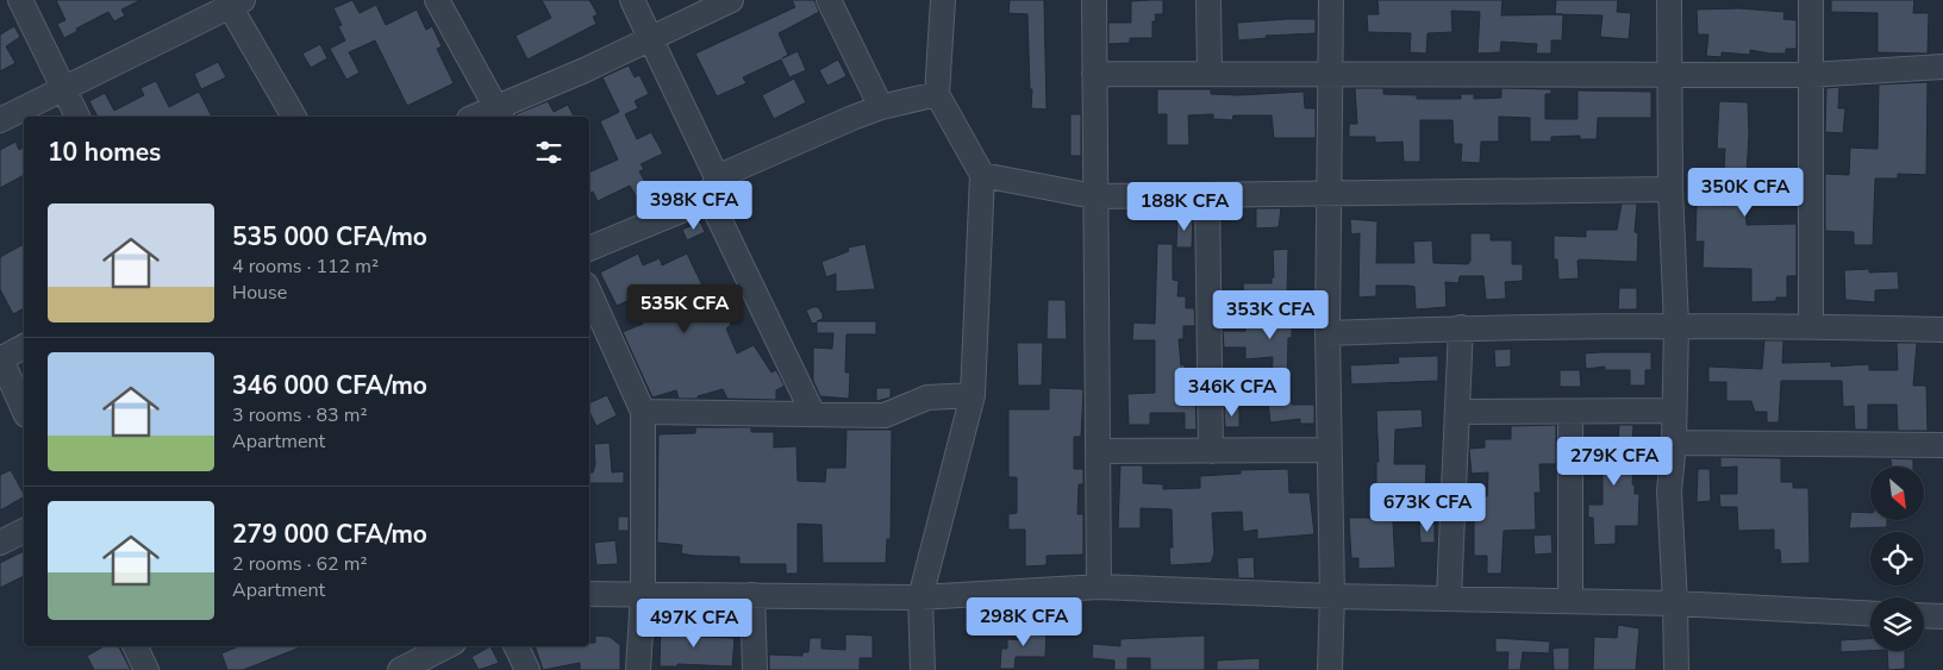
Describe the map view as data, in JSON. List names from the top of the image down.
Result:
{
  "north": "bottom right",
  "page": {
    "heading": "10 homes",
    "price": [
      "350K CFA",
      "398K CFA",
      "188K CFA",
      "535K CFA",
      "353K CFA",
      "346K CFA",
      "279K CFA",
      "673K CFA",
      "298K CFA",
      "497K CFA"
    ],
    "list": [
      {
        "name": "535 000 CFA/mo",
        "note": "4 rooms · 112 m² · House"
      },
      {
        "name": "346 000 CFA/mo",
        "note": "3 rooms · 83 m² · Apartment"
      },
      {
        "name": "279 000 CFA/mo",
        "note": "2 rooms · 62 m² · Apartment"
      }
    ]
  }
}
